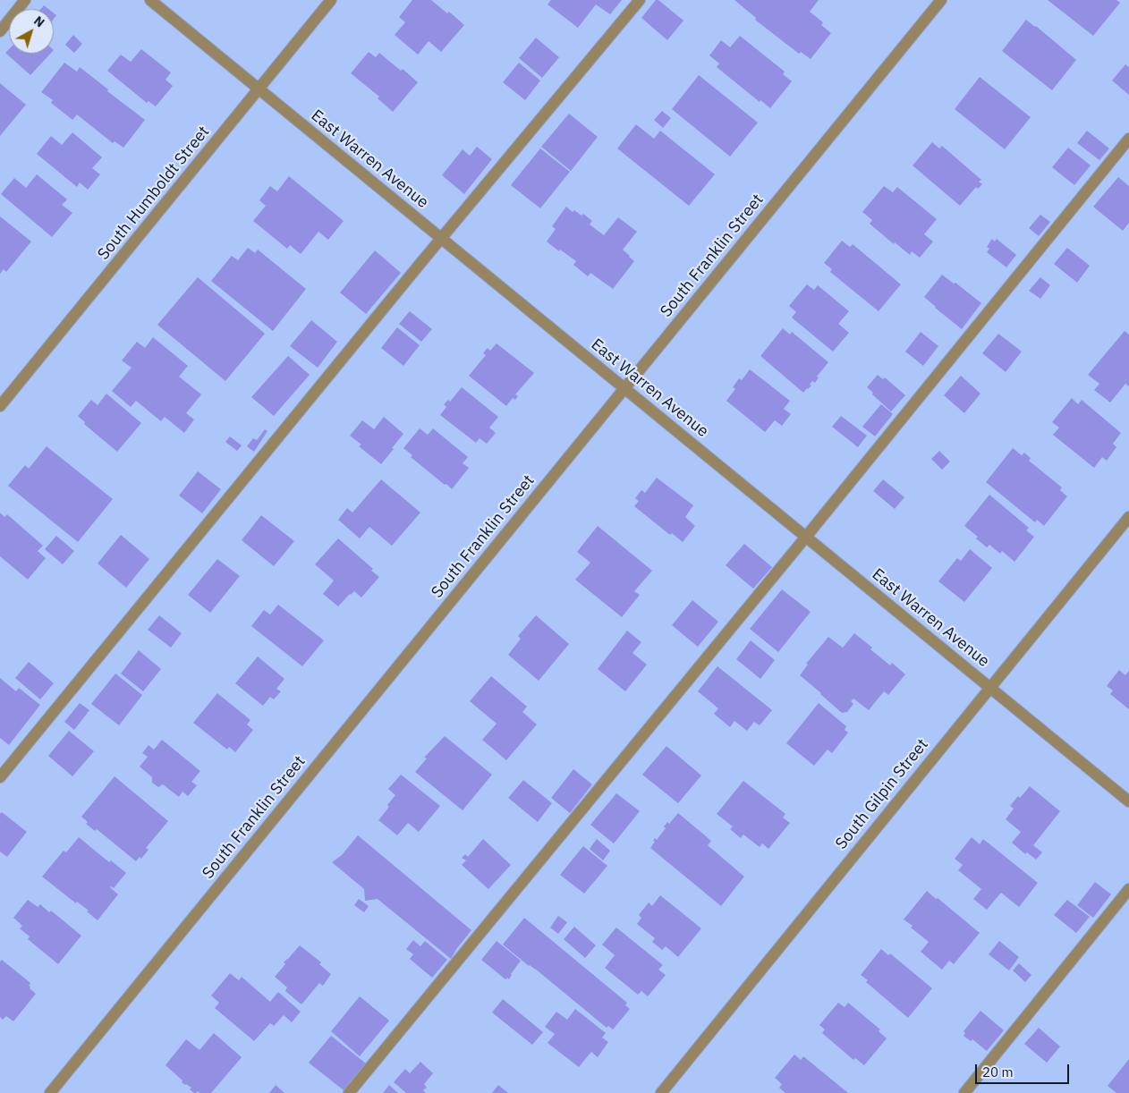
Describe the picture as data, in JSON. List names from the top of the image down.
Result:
{
  "streets": {
    "street": [
      "East Warren Avenue",
      "South Humboldt Street",
      "South Franklin Street",
      "South Gilpin Street"
    ]
  },
  "crossings": [
    ["East Warren Avenue", "South Humboldt Street"],
    ["East Warren Avenue", "South Franklin Street"],
    ["East Warren Avenue", "South Gilpin Street"]
  ],
  "scale_bar": "20 m",
  "north": "top right"
}
